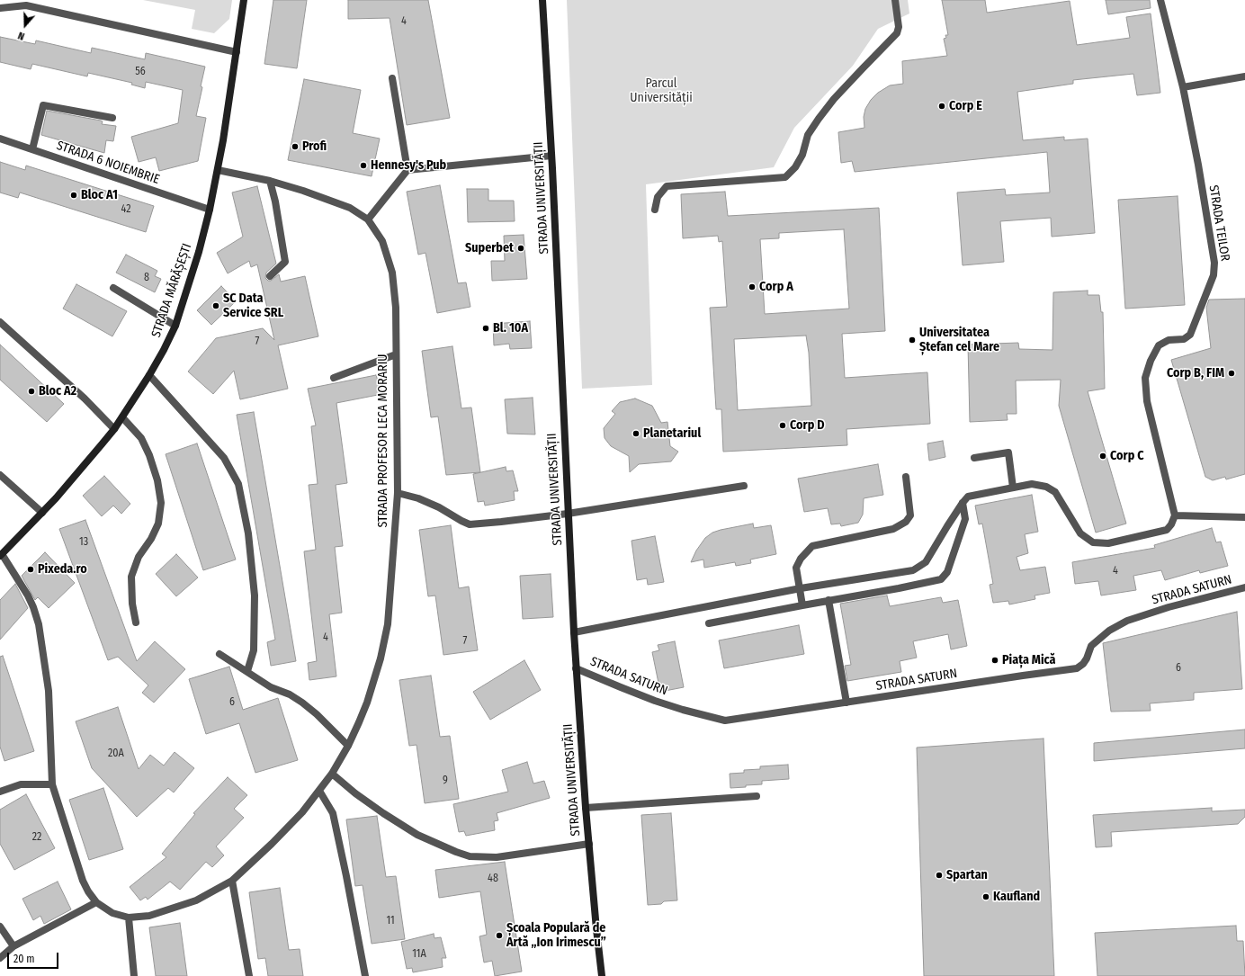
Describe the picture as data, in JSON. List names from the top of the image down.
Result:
{
  "streets": {
    "street": [
      "STRADA 6 NOIEMBRIE",
      "STRADA UNIVERSITĂȚII",
      "STRADA TEILOR",
      "STRADA MĂRĂȘEȘTI",
      "STRADA PROFESOR LECA MORARIU",
      "STRADA SATURN"
    ]
  },
  "crossings": [
    ["STRADA 6 NOIEMBRIE", "STRADA MĂRĂȘEȘTI"],
    ["STRADA UNIVERSITĂȚII", "STRADA SATURN"],
    ["STRADA MĂRĂȘEȘTI", "STRADA PROFESOR LECA MORARIU"]
  ],
  "parks": ["Parcul Universității"],
  "places": [
    "Corp E",
    "Profi",
    "Hennesy's Pub",
    "Bloc A1",
    "Superbet",
    "Corp A",
    "SC Data Service SRL",
    "Bl. 10A",
    "Universitatea Ștefan cel Mare",
    "Corp B, FIM",
    "Bloc A2",
    "Corp D",
    "Planetariul",
    "Corp C",
    "Pixeda.ro",
    "Piața Mică",
    "Spartan",
    "Kaufland",
    "Școala Populară de Artă „Ion Irimescu”"
  ],
  "house_numbers": [
    "4",
    "56",
    "42",
    "8",
    "7",
    "13",
    "4",
    "4",
    "7",
    "6",
    "6",
    "20A",
    "9",
    "22",
    "48",
    "11",
    "11A"
  ],
  "scale_bar": "20 m",
  "north": "bottom"
}
